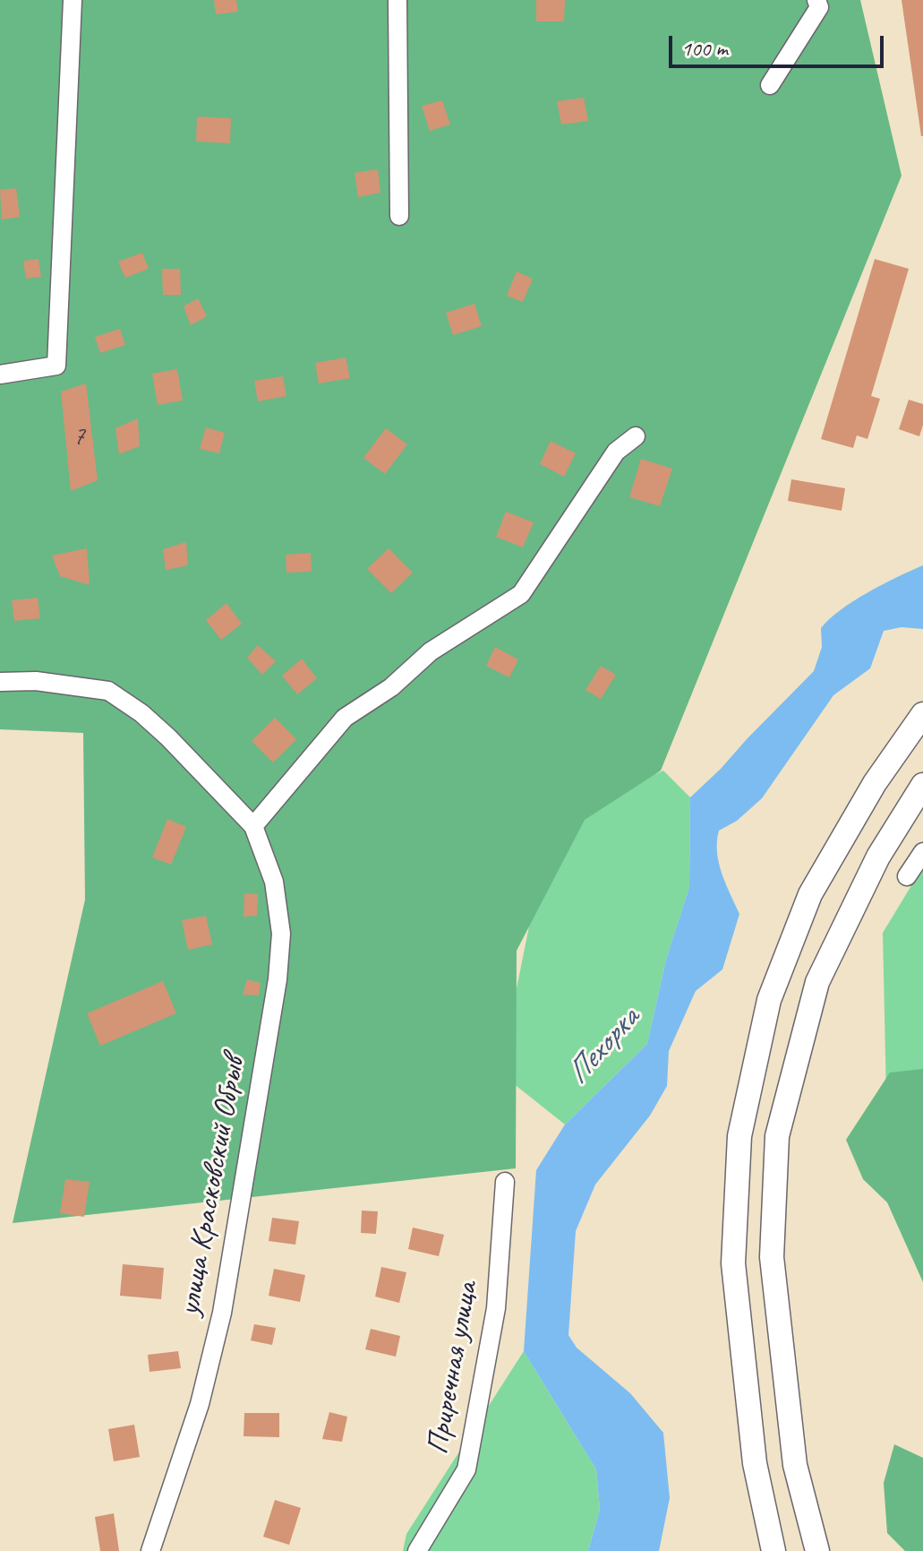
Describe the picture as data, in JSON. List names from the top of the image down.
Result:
{
  "streets": {
    "street": ["улица Красковский Обрыв", "Приречная улица"]
  },
  "water": ["Пехорка"],
  "house_numbers": ["7"],
  "scale_bar": "100 m"
}
